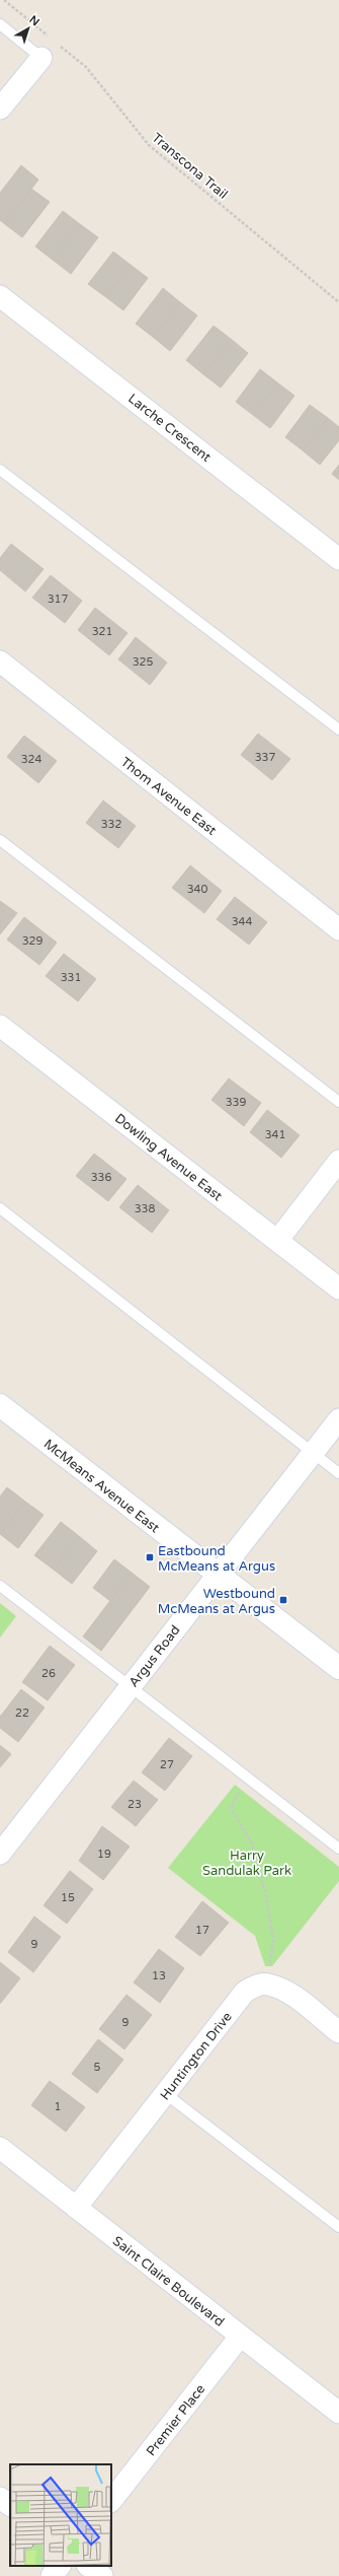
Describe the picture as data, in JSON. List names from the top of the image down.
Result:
{
  "streets": {
    "street": [
      "Larche Crescent",
      "Thom Avenue East",
      "Dowling Avenue East",
      "McMeans Avenue East",
      "Argus Road",
      "Huntington Drive",
      "Saint Claire Boulevard",
      "Premier Place"
    ],
    "path": ["Transcona Trail"]
  },
  "crossings": [
    ["McMeans Avenue East", "Argus Road"],
    ["Huntington Drive", "Saint Claire Boulevard"],
    ["Saint Claire Boulevard", "Premier Place"]
  ],
  "parks": ["Harry Sandulak Park"],
  "places": {
    "transit": ["Eastbound McMeans at Argus", "Westbound McMeans at Argus"]
  },
  "house_numbers": [
    "317",
    "321",
    "325",
    "337",
    "324",
    "332",
    "340",
    "344",
    "329",
    "331",
    "339",
    "341",
    "336",
    "338",
    "26",
    "22",
    "27",
    "23",
    "19",
    "15",
    "17",
    "9",
    "13",
    "9",
    "5",
    "1"
  ],
  "north": "top right"
}
